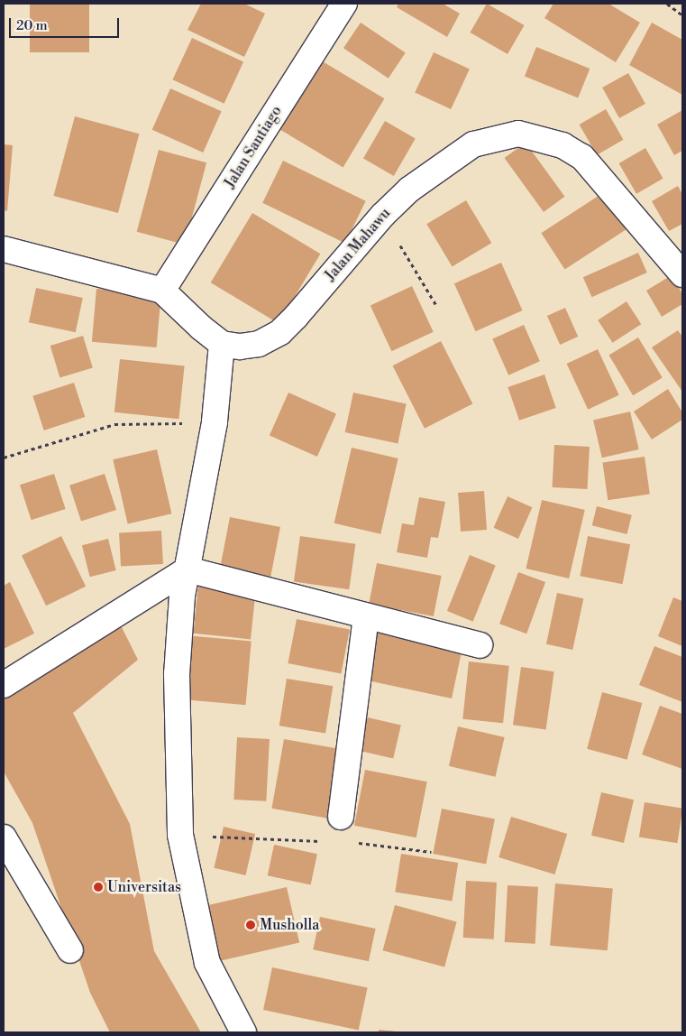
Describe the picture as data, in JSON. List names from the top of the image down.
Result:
{
  "streets": {
    "street": ["Jalan Santiago", "Jalan Mahawu"]
  },
  "crossings": [
    ["Jalan Santiago", "Jalan Mahawu"]
  ],
  "places": ["Universitas", "Musholla"],
  "scale_bar": "20 m"
}
